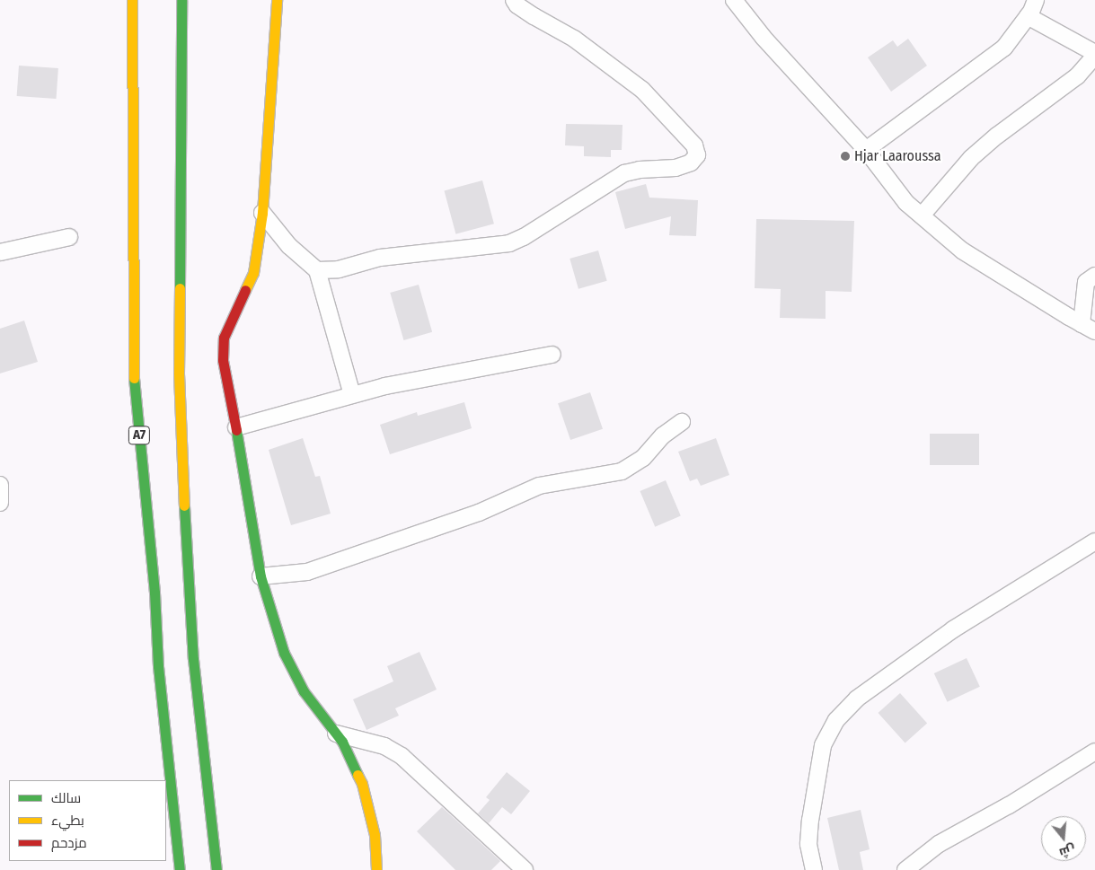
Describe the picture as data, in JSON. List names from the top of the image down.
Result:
{
  "streets": {
    "main road": ["A7"]
  },
  "places": ["Hjar Laaroussa"],
  "legend": ["سالك", "بطيء", "مزدحم"],
  "north": "bottom"
}
